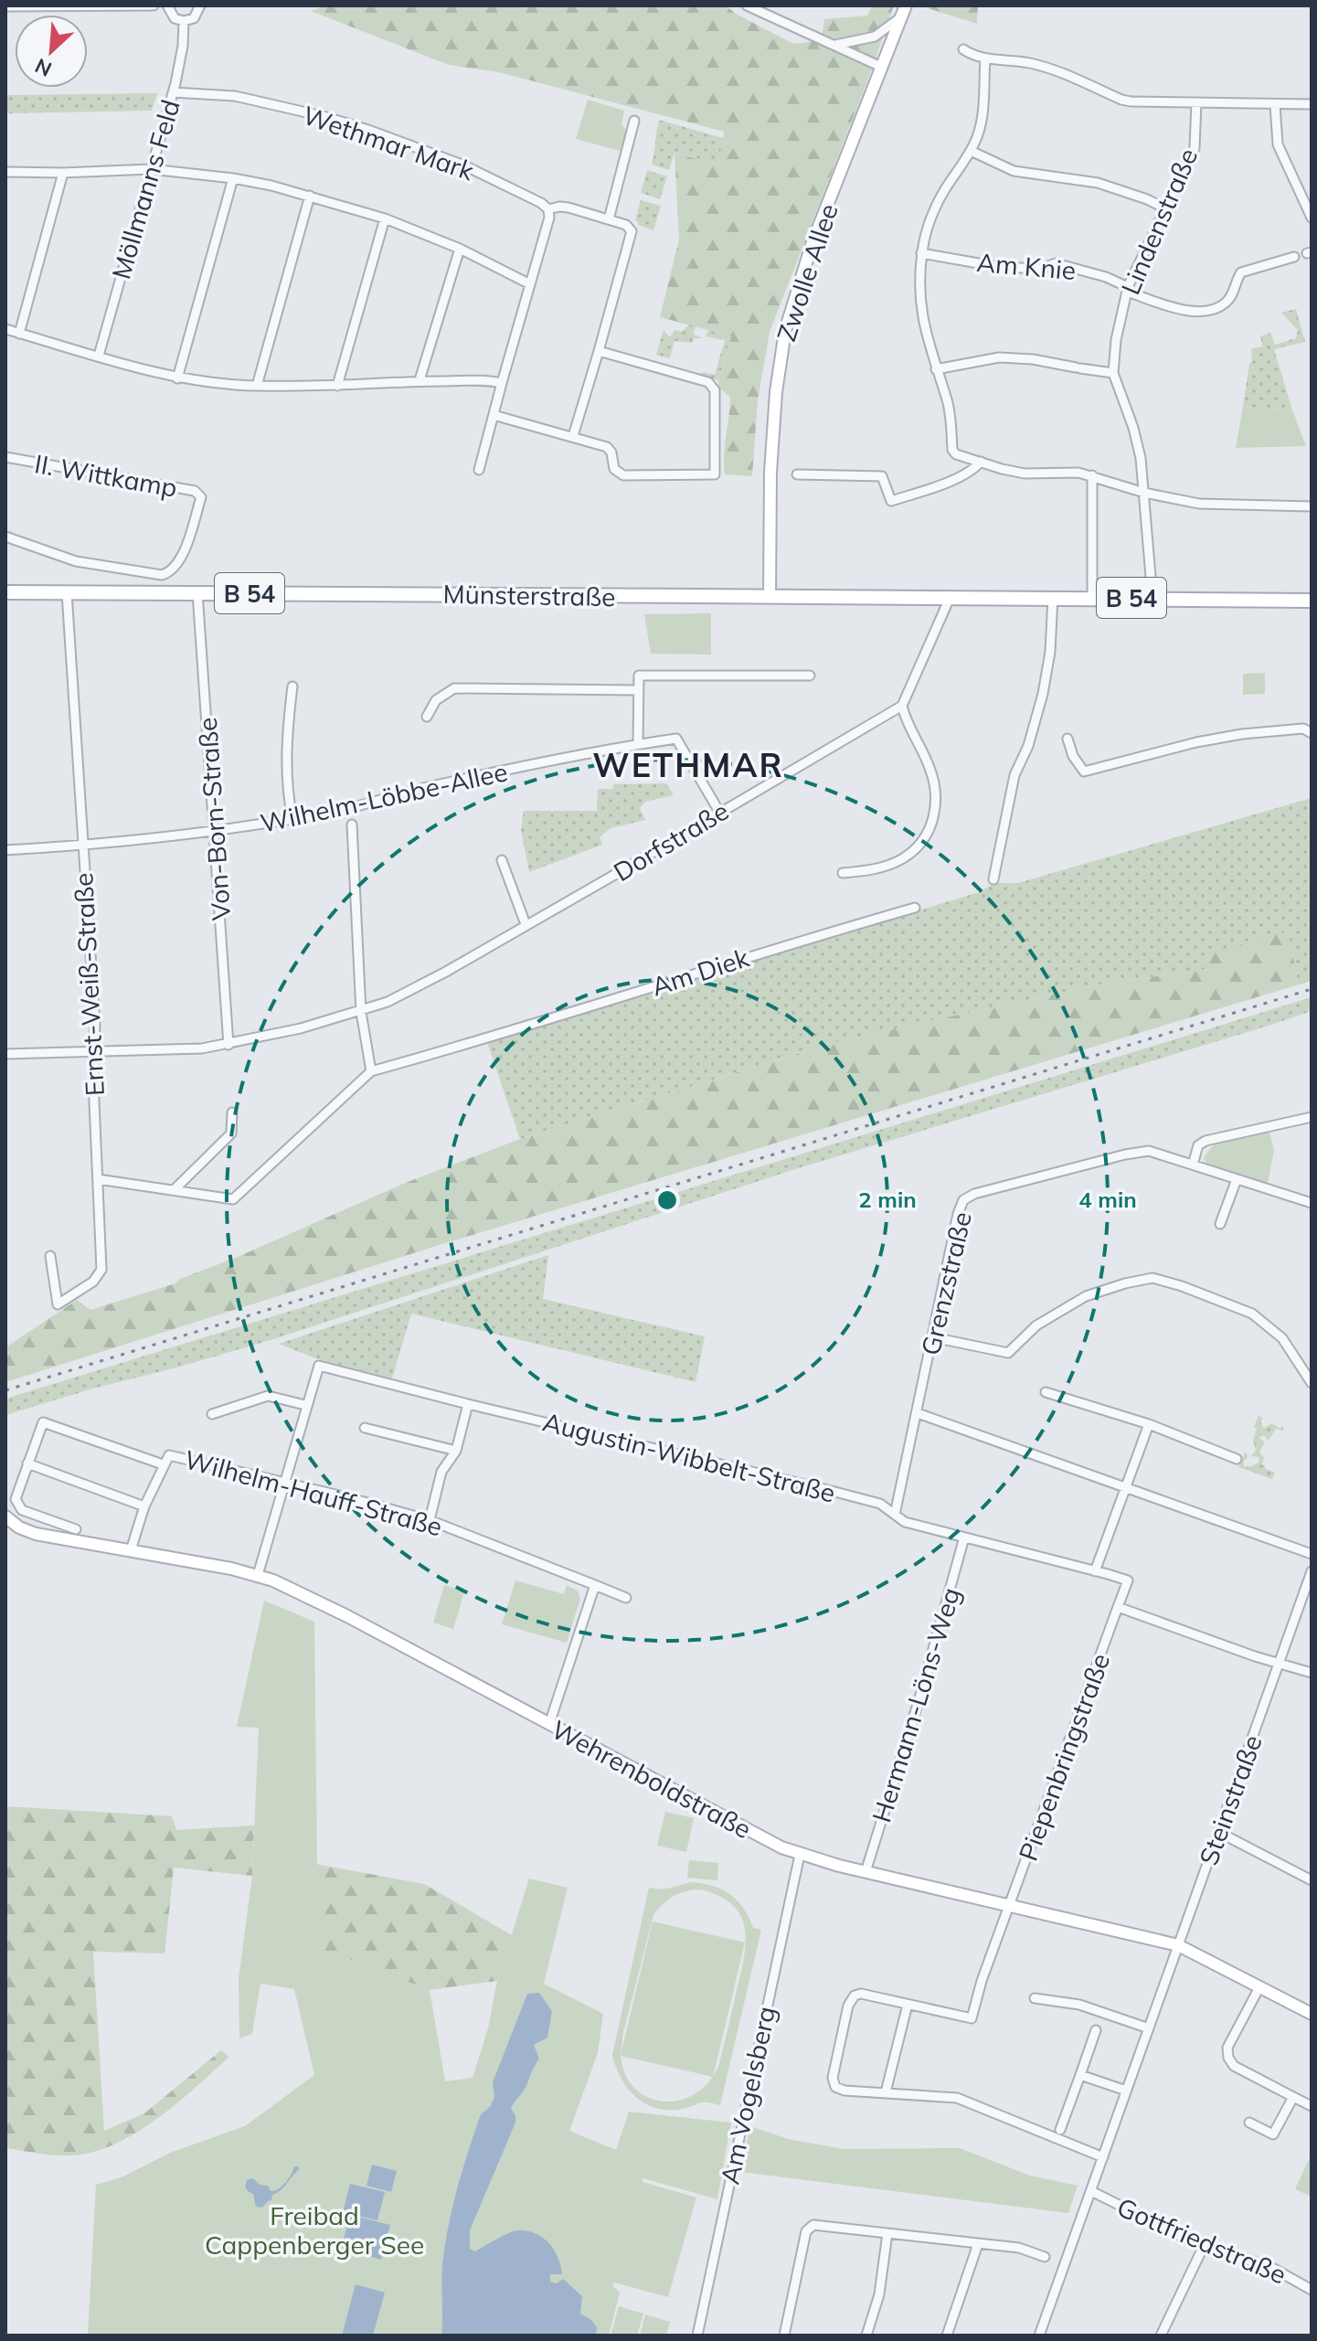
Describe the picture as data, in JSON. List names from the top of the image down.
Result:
{
  "streets": {
    "main road": ["B 54", "Münsterstraße"],
    "street": [
      "Wethmar Mark",
      "Möllmanns Feld",
      "Lindenstraße",
      "Am Knie",
      "Zwolle Allee",
      "II. Wittkamp",
      "Wilhelm-Löbbe-Allee",
      "Von-Born-Straße",
      "Dorfstraße",
      "Am Diek",
      "Ernst-Weiß-Straße",
      "Grenzstraße",
      "Augustin-Wibbelt-Straße",
      "Wilhelm-Hauff-Straße",
      "Hermann-Löns-Weg",
      "Piepenbringstraße",
      "Wehrenboldstraße",
      "Steinstraße",
      "Am Vogelsberg",
      "Gottfriedstraße"
    ]
  },
  "crossings": [
    ["Wethmar Mark", "Möllmanns Feld"],
    ["Lindenstraße", "Am Knie"],
    ["Lindenstraße", "Münsterstraße"],
    ["Zwolle Allee", "Münsterstraße"],
    ["Münsterstraße", "Von-Born-Straße"],
    ["Münsterstraße", "Ernst-Weiß-Straße"],
    ["Wilhelm-Löbbe-Allee", "Von-Born-Straße"],
    ["Wilhelm-Löbbe-Allee", "Dorfstraße"],
    ["Wilhelm-Löbbe-Allee", "Ernst-Weiß-Straße"],
    ["Von-Born-Straße", "Dorfstraße"],
    ["Dorfstraße", "Ernst-Weiß-Straße"],
    ["Grenzstraße", "Augustin-Wibbelt-Straße"],
    ["Augustin-Wibbelt-Straße", "Wilhelm-Hauff-Straße"],
    ["Augustin-Wibbelt-Straße", "Hermann-Löns-Weg"],
    ["Augustin-Wibbelt-Straße", "Piepenbringstraße"],
    ["Augustin-Wibbelt-Straße", "Wehrenboldstraße"],
    ["Wilhelm-Hauff-Straße", "Wehrenboldstraße"],
    ["Hermann-Löns-Weg", "Wehrenboldstraße"],
    ["Piepenbringstraße", "Wehrenboldstraße"],
    ["Wehrenboldstraße", "Steinstraße"],
    ["Wehrenboldstraße", "Am Vogelsberg"],
    ["Steinstraße", "Gottfriedstraße"]
  ],
  "districts": ["WETHMAR"],
  "parks": ["Freibad Cappenberger See"],
  "north": "bottom left",
  "rings": ["2 min", "4 min"]
}
